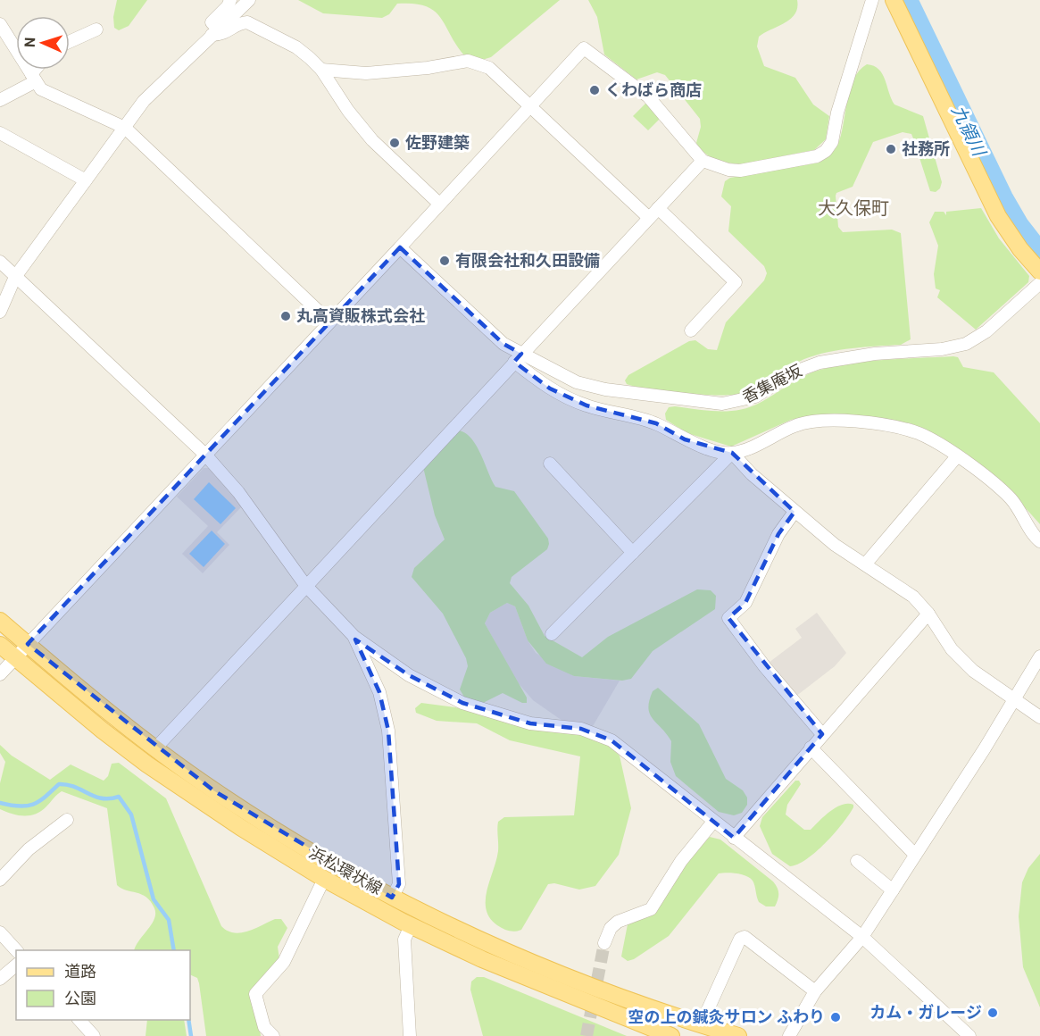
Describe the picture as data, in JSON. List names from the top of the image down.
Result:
{
  "streets": {
    "main road": ["浜松環状線"],
    "street": ["香集庵坂"]
  },
  "districts": ["大久保町"],
  "water": ["九領川"],
  "places": [
    "くわばら商店",
    "佐野建築",
    "社務所",
    "有限会社和久田設備",
    "丸高資販株式会社",
    "カム・ガレージ",
    "空の上の鍼灸サロン ふわり"
  ],
  "legend": ["道路", "公園"],
  "north": "left"
}
